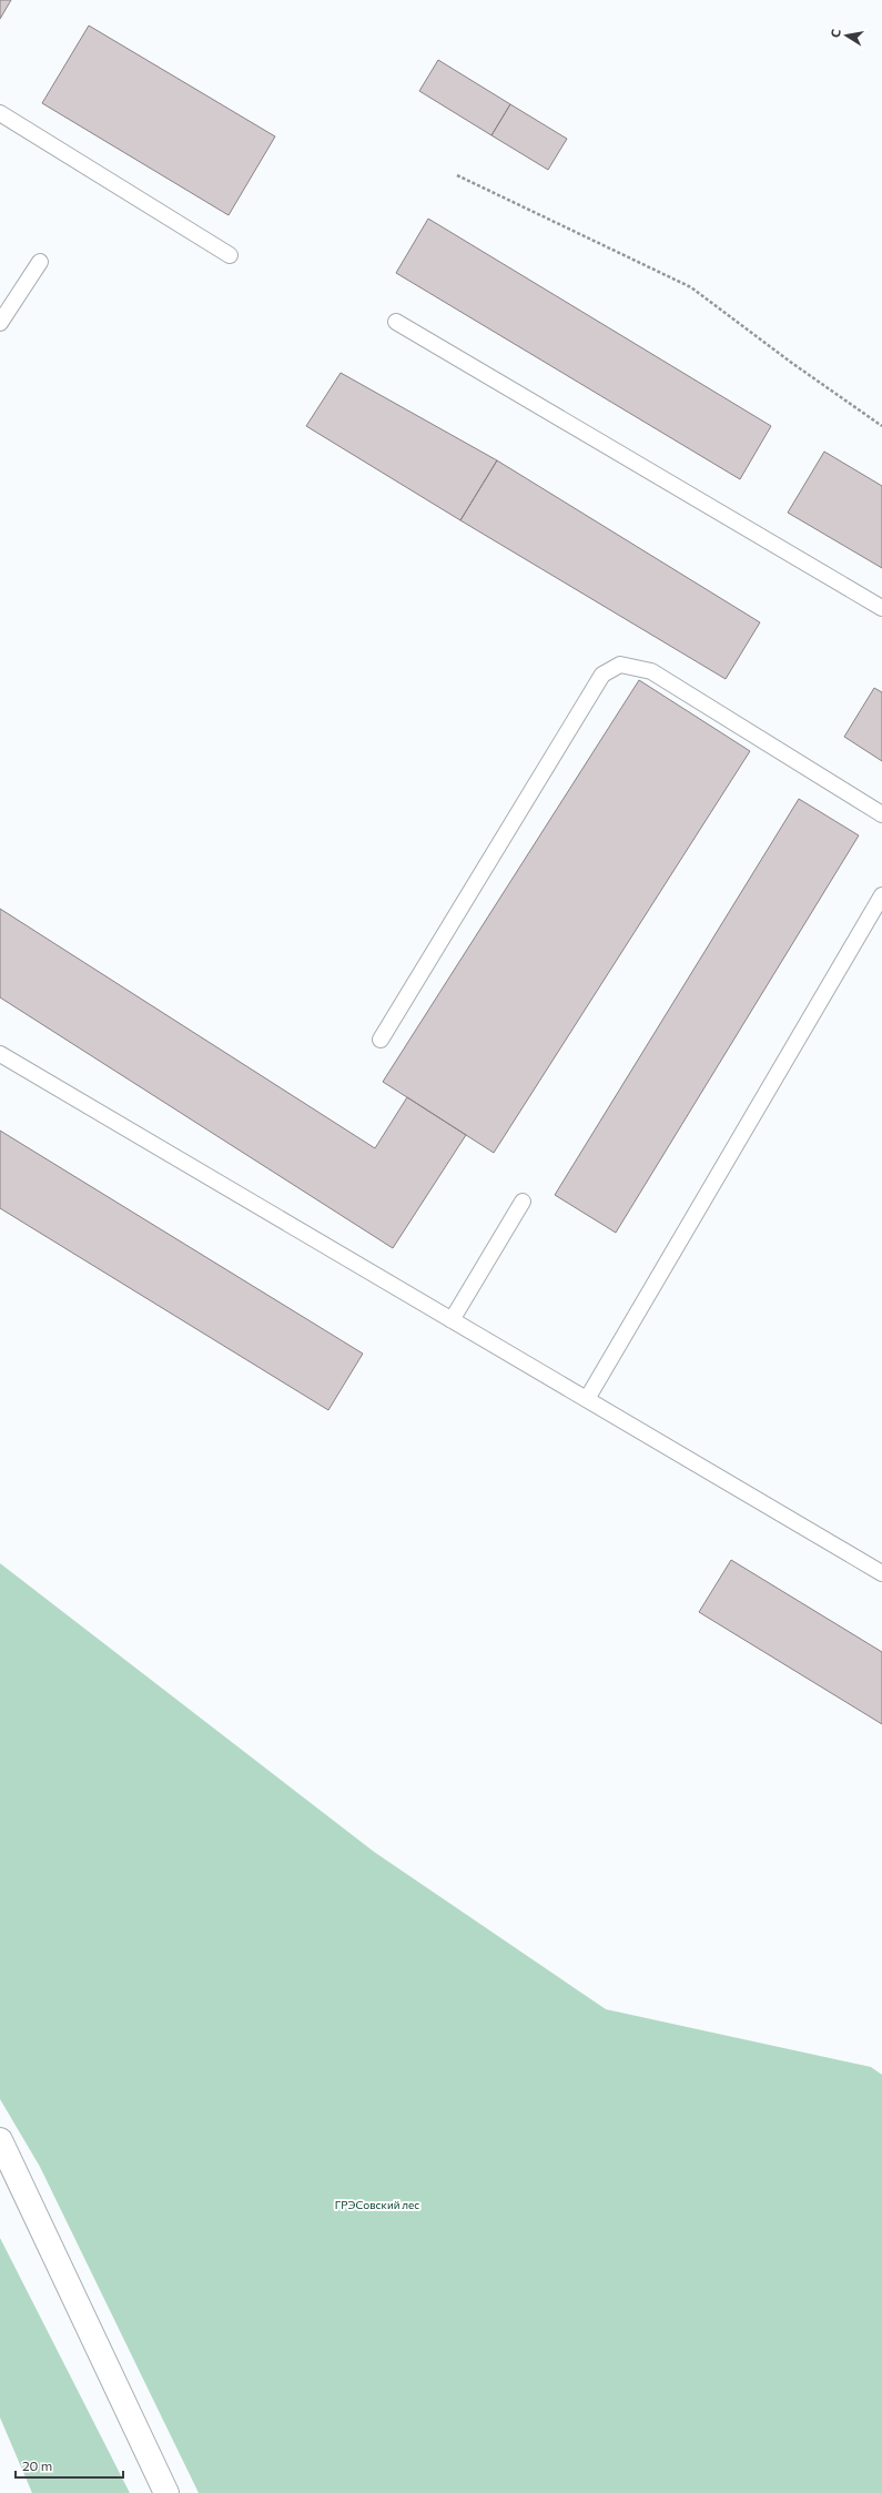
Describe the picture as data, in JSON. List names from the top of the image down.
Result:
{
  "parks": ["ГРЭСовский лес"],
  "scale_bar": "20 m",
  "north": "left"
}
